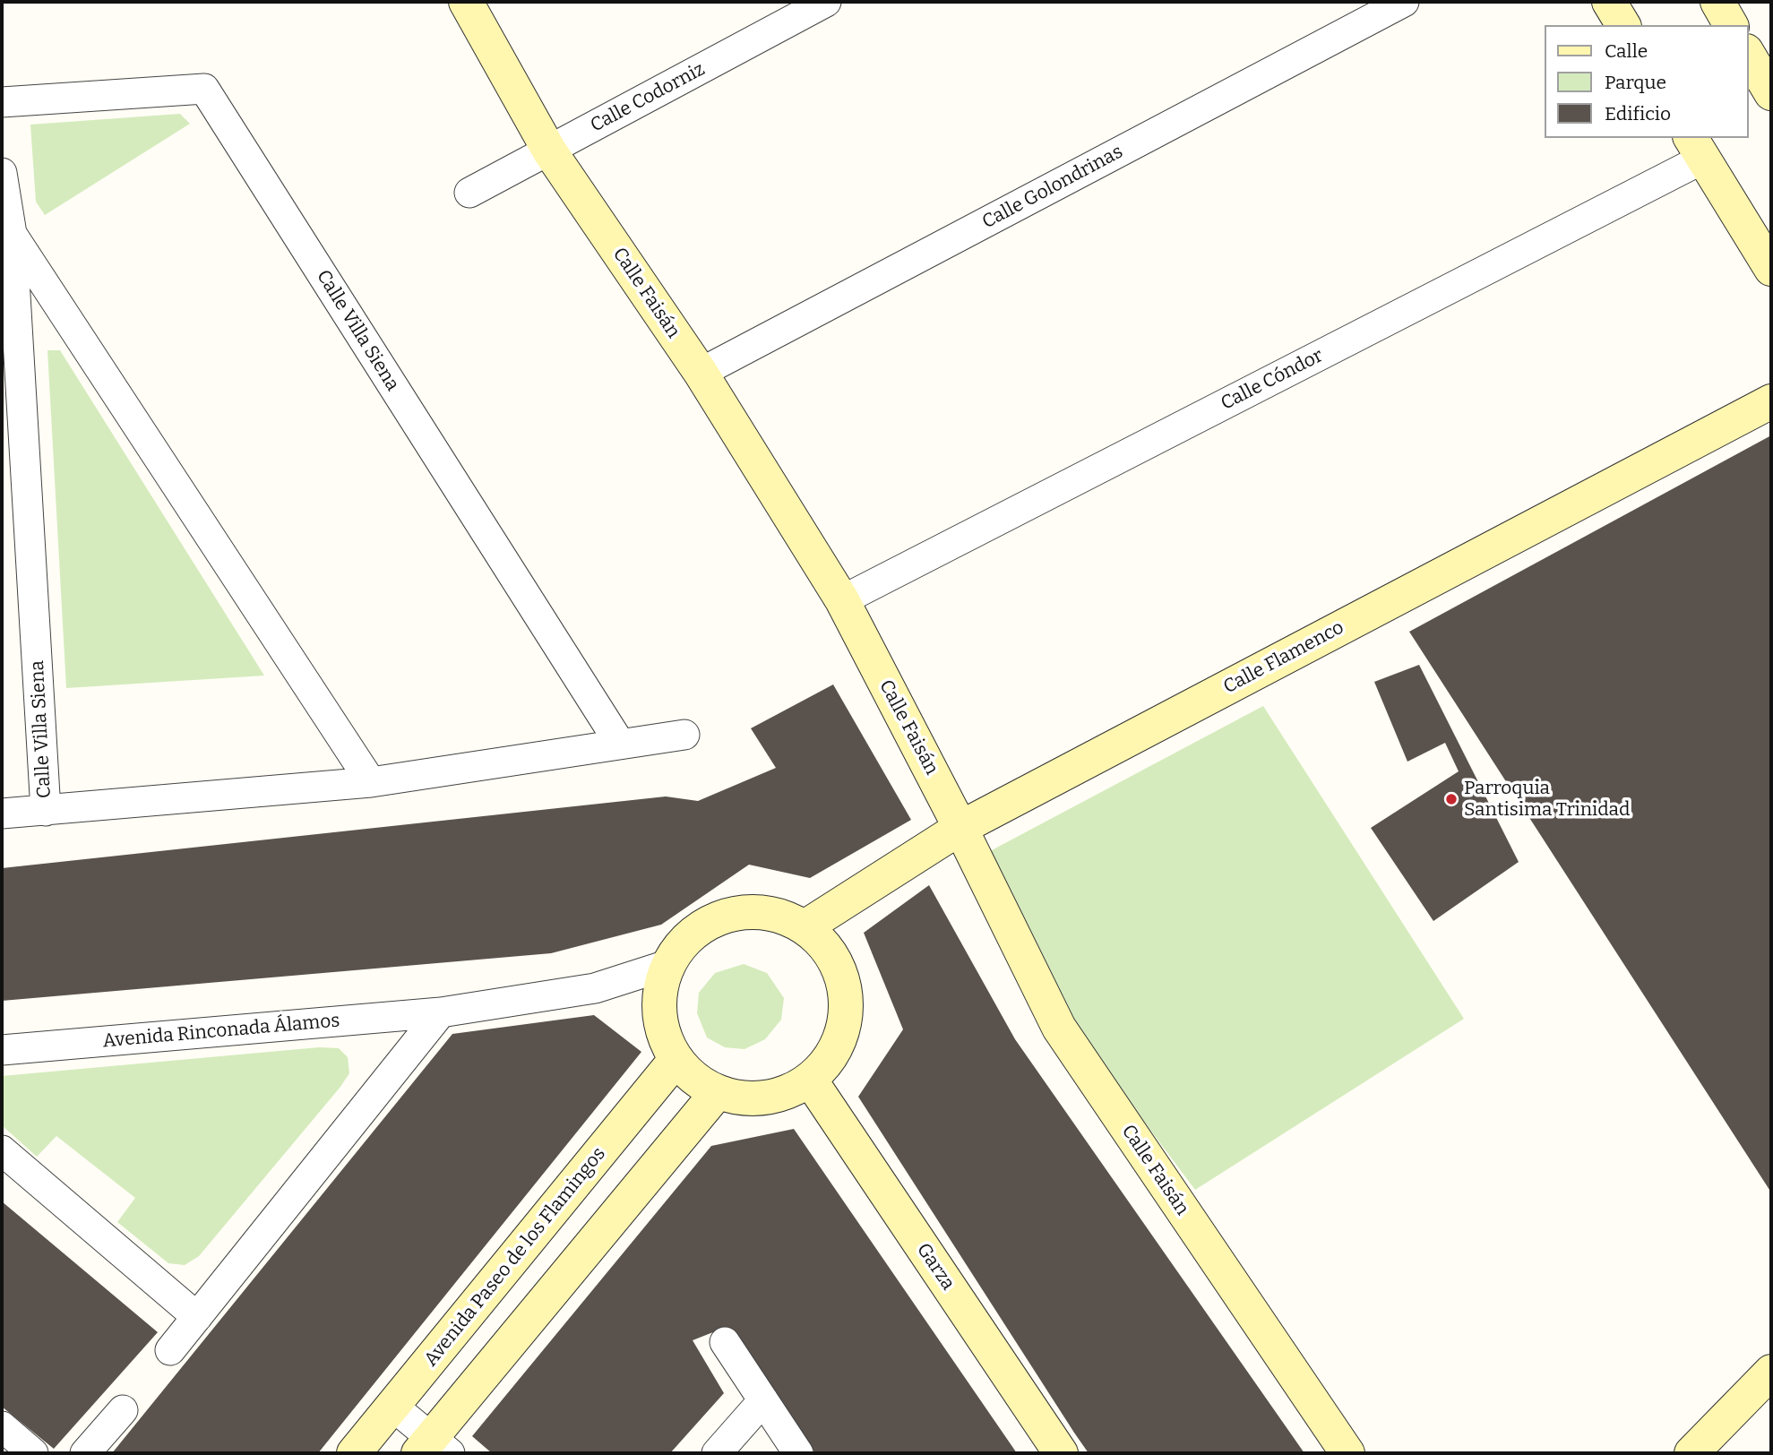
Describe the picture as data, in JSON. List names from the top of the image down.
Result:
{
  "streets": {
    "main road": [
      "Calle Faisán",
      "Calle Flamenco",
      "Avenida Paseo de los Flamingos",
      "Garza"
    ],
    "street": [
      "Calle Codorniz",
      "Calle Golondrinas",
      "Calle Villa Siena",
      "Calle Cóndor",
      "Avenida Rinconada Álamos"
    ]
  },
  "crossings": [
    ["Calle Codorniz", "Calle Faisán"],
    ["Calle Golondrinas", "Calle Faisán"],
    ["Calle Faisán", "Calle Cóndor"],
    ["Calle Faisán", "Calle Flamenco"],
    ["Calle Flamenco", "Avenida Rinconada Álamos"],
    ["Calle Flamenco", "Avenida Paseo de los Flamingos"],
    ["Calle Flamenco", "Garza"],
    ["Avenida Rinconada Álamos", "Avenida Paseo de los Flamingos"],
    ["Avenida Rinconada Álamos", "Garza"],
    ["Avenida Paseo de los Flamingos", "Garza"]
  ],
  "places": ["Parroquia Santisima Trinidad"],
  "legend": ["Calle", "Parque", "Edificio"]
}
